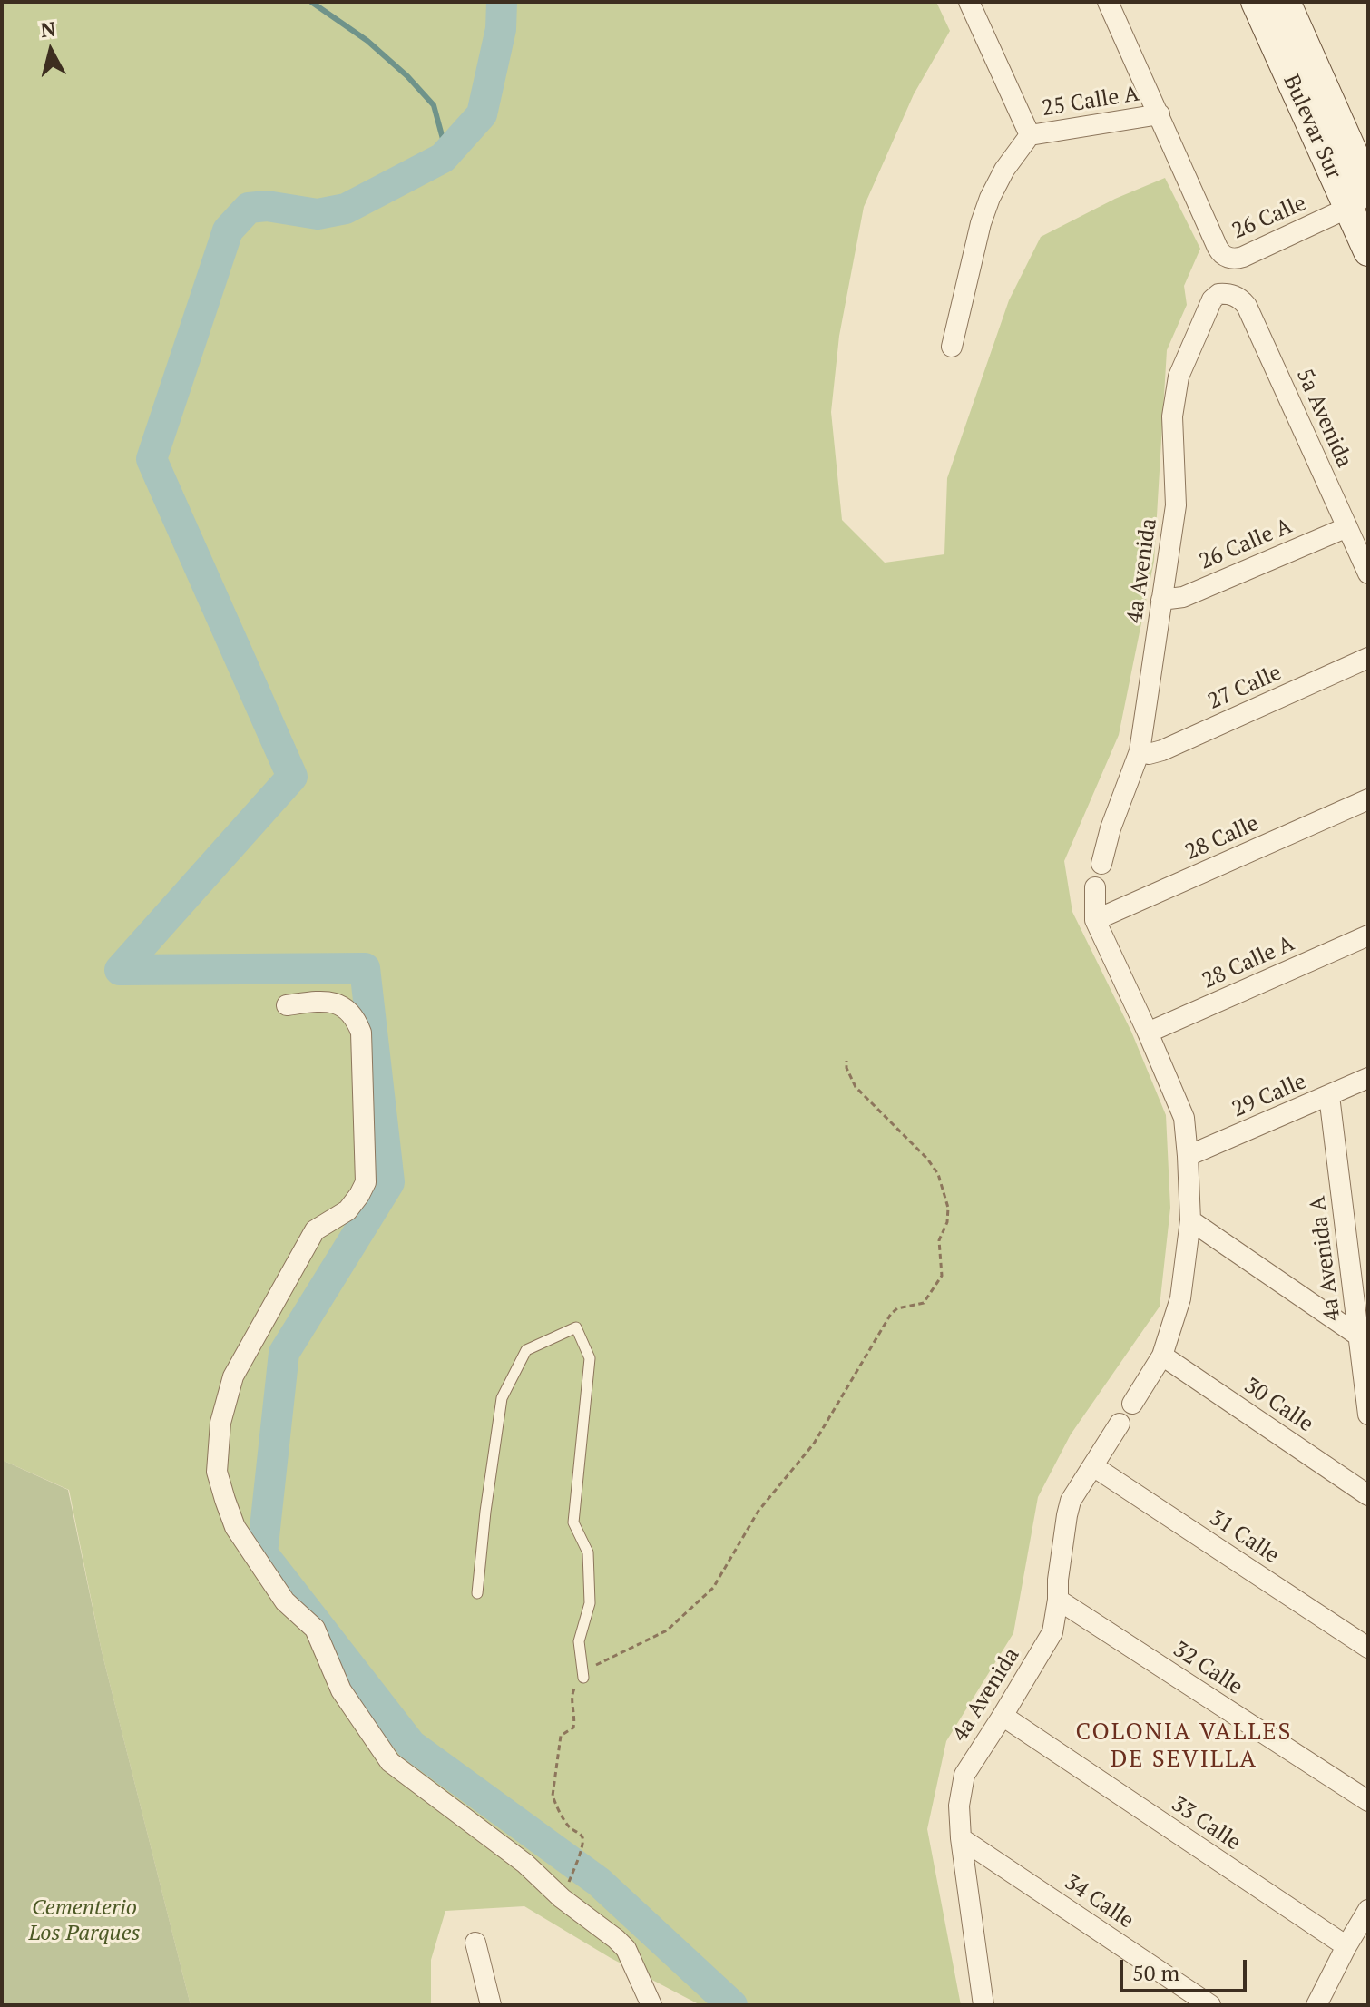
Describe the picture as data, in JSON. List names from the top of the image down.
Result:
{
  "streets": {
    "main road": ["Bulevar Sur"],
    "street": [
      "25 Calle A",
      "26 Calle",
      "5a Avenida",
      "26 Calle A",
      "4a Avenida",
      "27 Calle",
      "28 Calle",
      "28 Calle A",
      "29 Calle",
      "4a Avenida A",
      "30 Calle",
      "31 Calle",
      "32 Calle",
      "33 Calle",
      "34 Calle"
    ]
  },
  "crossings": [
    ["25 Calle A", "26 Calle"],
    ["Bulevar Sur", "26 Calle"],
    ["5a Avenida", "26 Calle A"],
    ["5a Avenida", "4a Avenida"],
    ["26 Calle A", "4a Avenida"],
    ["4a Avenida", "27 Calle"],
    ["4a Avenida", "31 Calle"],
    ["4a Avenida", "32 Calle"],
    ["4a Avenida", "33 Calle"],
    ["4a Avenida", "34 Calle"],
    ["29 Calle", "4a Avenida A"]
  ],
  "districts": ["COLONIA VALLES DE SEVILLA"],
  "parks": ["Cementerio Los Parques"],
  "scale_bar": "50 m",
  "north": "top"
}
